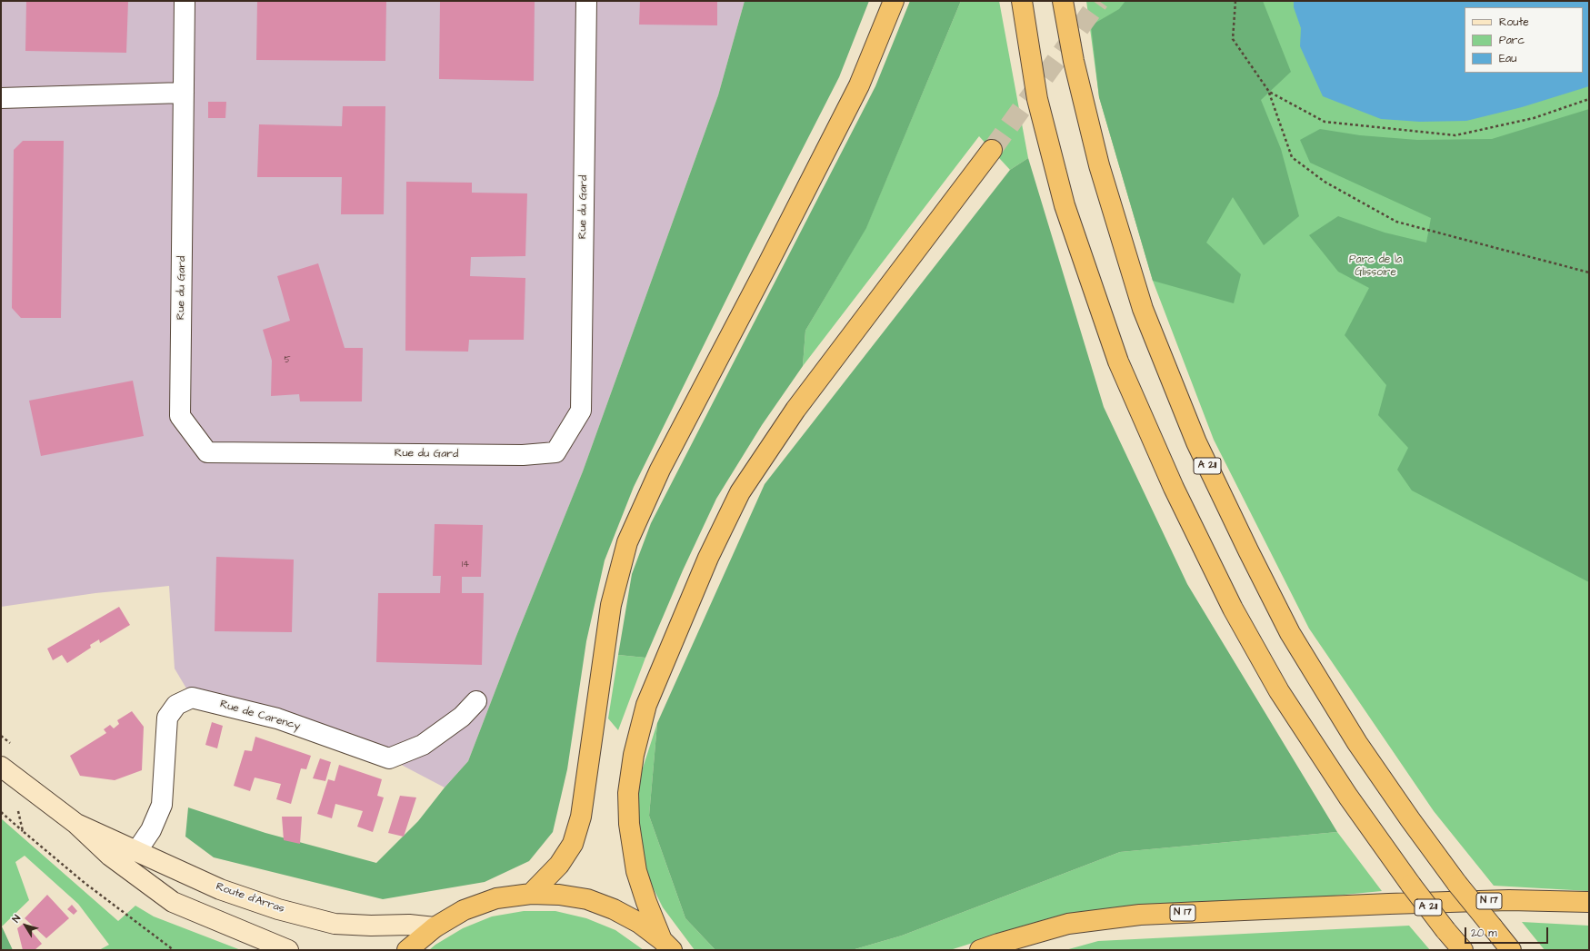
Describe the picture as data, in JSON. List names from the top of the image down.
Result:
{
  "streets": {
    "highway": ["A 211", "N 17"],
    "main road": ["Route d'Arras"],
    "street": ["Rue du Gard", "Rue de Carency"]
  },
  "crossings": [
    ["Rue de Carency", "Route d'Arras"]
  ],
  "parks": ["Parc de la Glissoire"],
  "house_numbers": ["5", "14"],
  "legend": ["Route", "Parc", "Eau"],
  "scale_bar": "20 m",
  "north": "top left"
}
